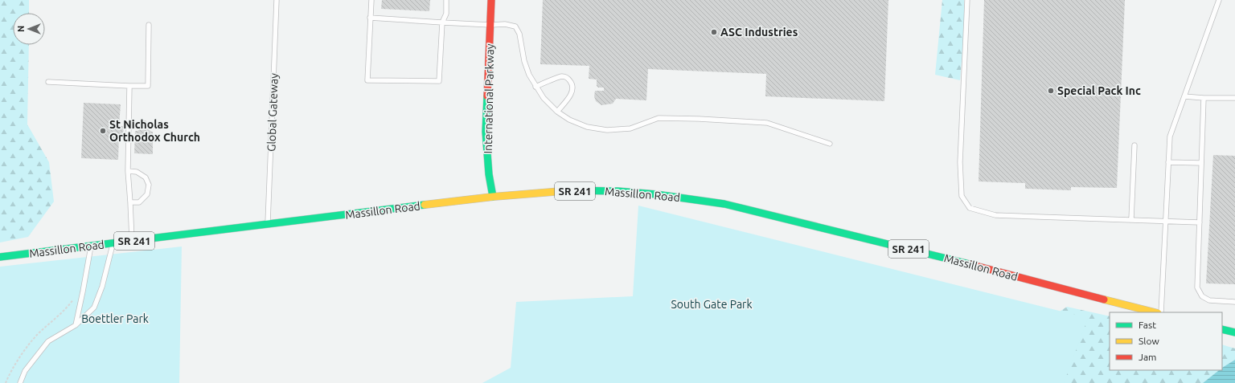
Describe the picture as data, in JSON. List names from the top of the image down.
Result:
{
  "streets": {
    "main road": ["International Parkway", "SR 241", "Massillon Road"],
    "lane": ["Global Gateway"]
  },
  "crossings": [
    ["International Parkway", "Massillon Road"],
    ["Global Gateway", "Massillon Road"]
  ],
  "parks": ["South Gate Park", "Boettler Park"],
  "places": ["ASC Industries", "Special Pack Inc", "St Nicholas Orthodox Church"],
  "legend": ["Fast", "Slow", "Jam"],
  "north": "left"
}
